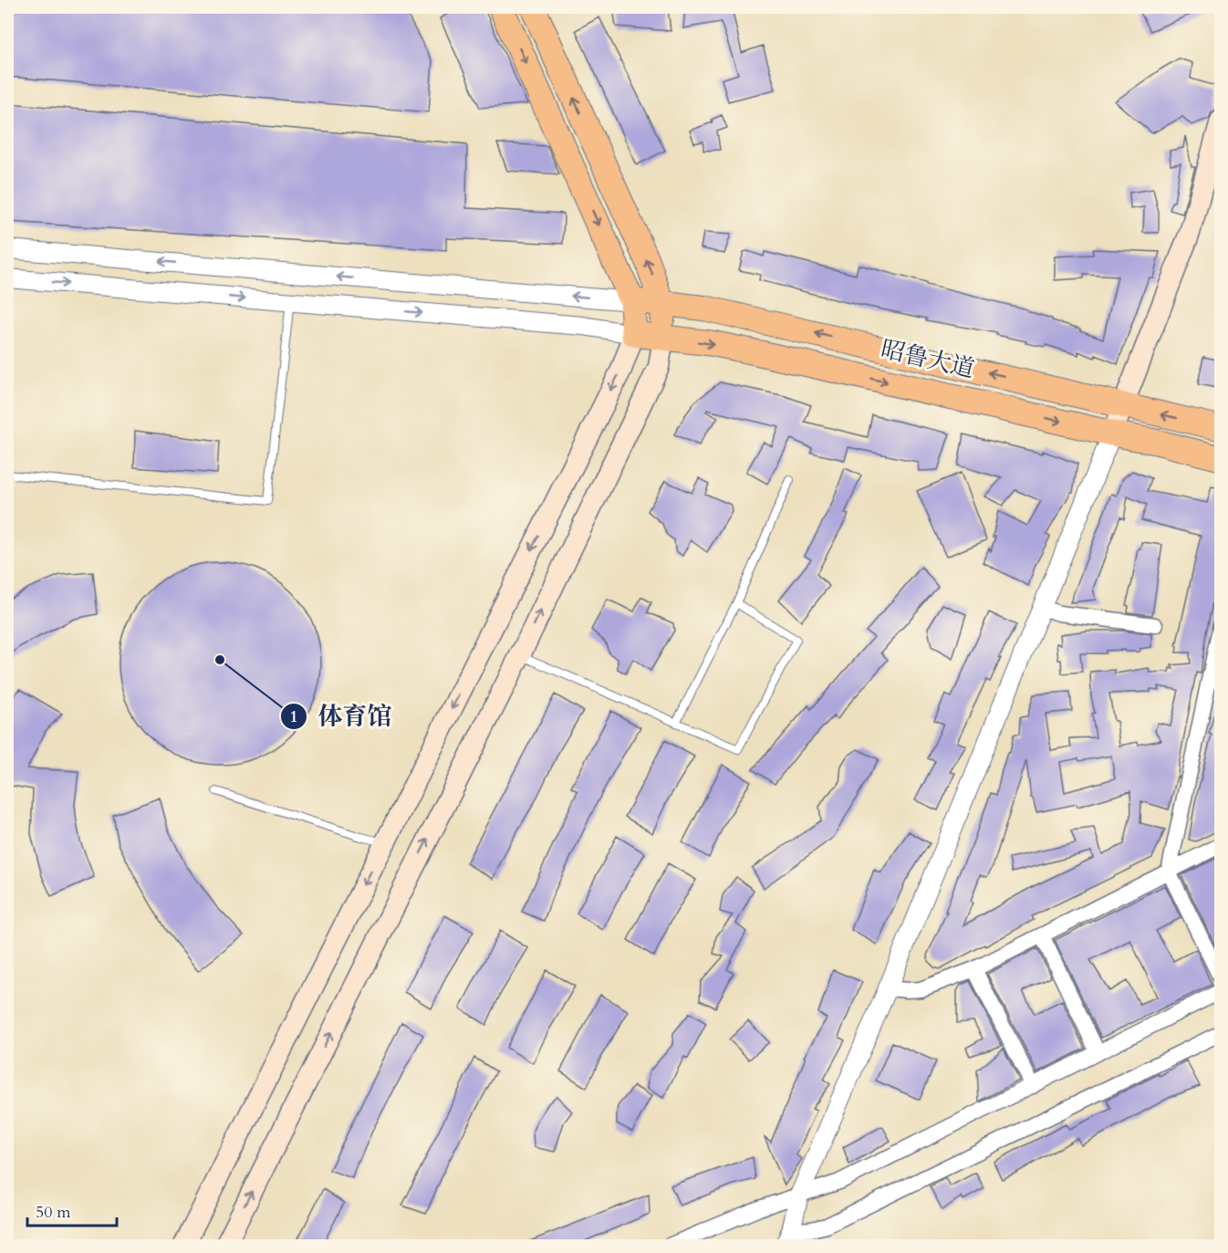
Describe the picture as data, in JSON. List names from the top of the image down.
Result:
{
  "streets": {
    "highway": ["昭鲁大道"]
  },
  "places": ["体育馆"],
  "scale_bar": "50 m"
}
